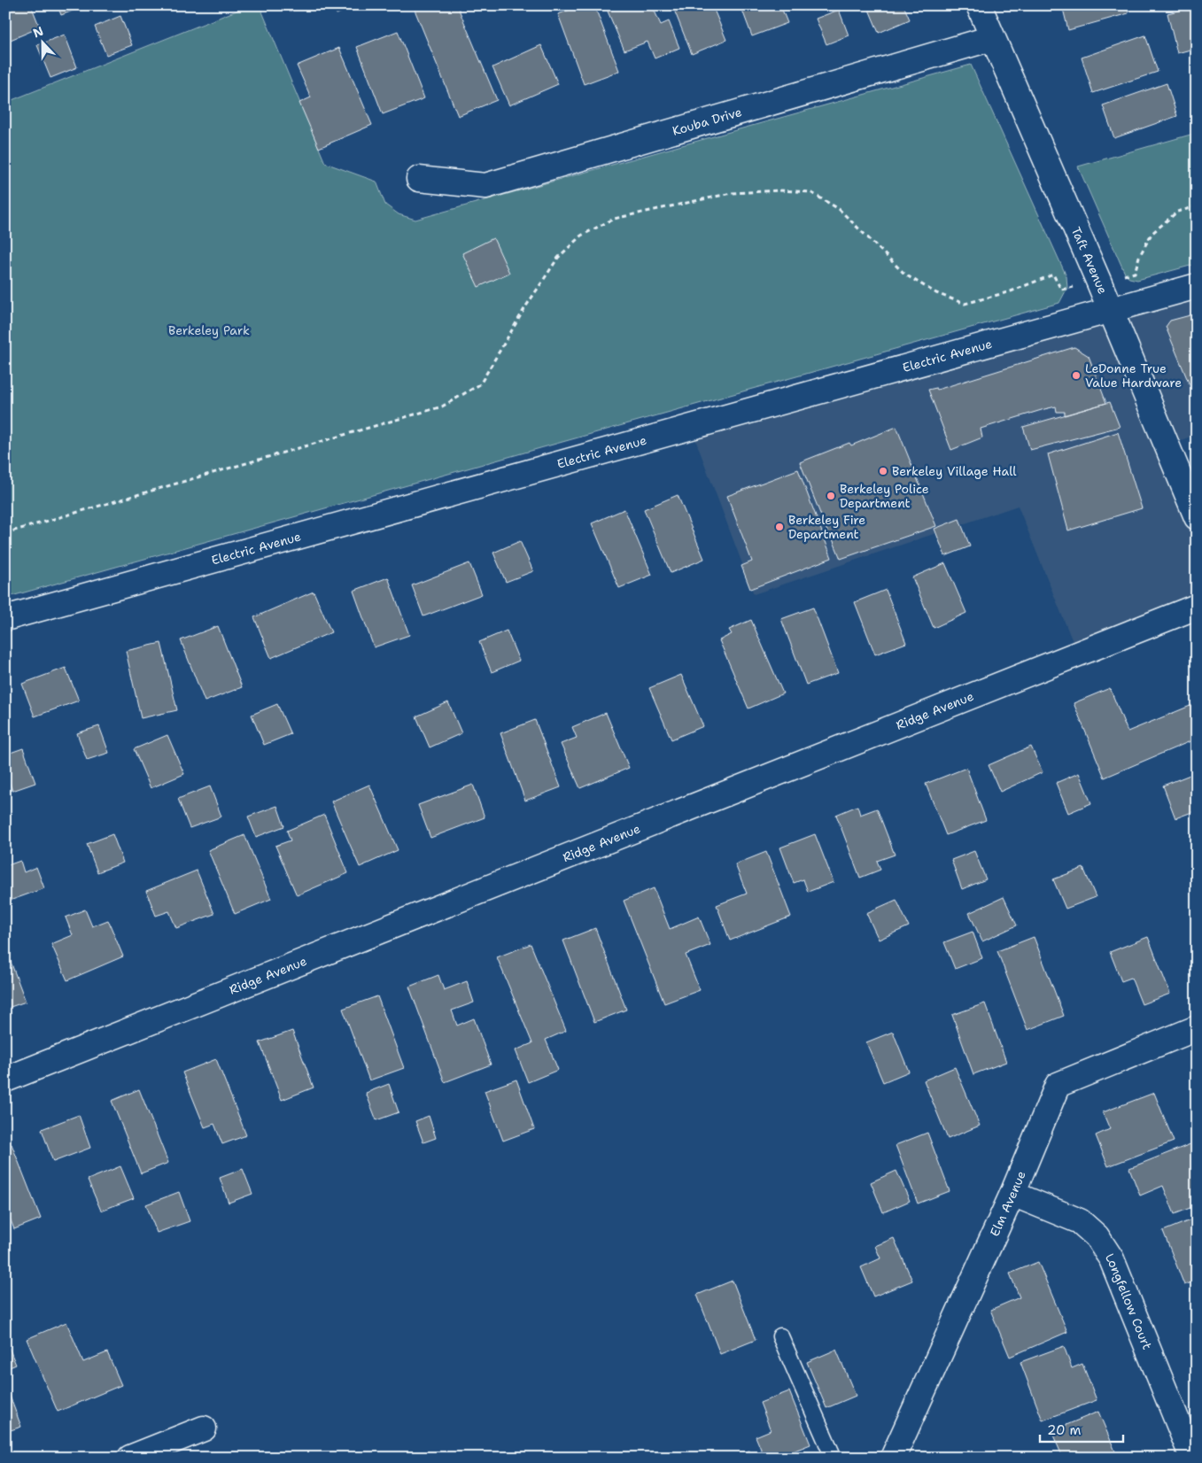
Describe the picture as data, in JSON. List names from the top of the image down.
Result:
{
  "streets": {
    "street": [
      "Kouba Drive",
      "Taft Avenue",
      "Electric Avenue",
      "Ridge Avenue",
      "Elm Avenue",
      "Longfellow Court"
    ]
  },
  "crossings": [
    ["Kouba Drive", "Taft Avenue"],
    ["Taft Avenue", "Electric Avenue"],
    ["Elm Avenue", "Longfellow Court"]
  ],
  "parks": ["Berkeley Park"],
  "places": [
    "LeDonne True Value Hardware",
    "Berkeley Village Hall",
    "Berkeley Police Department",
    "Berkeley Fire Department"
  ],
  "scale_bar": "20 m",
  "north": "top"
}
